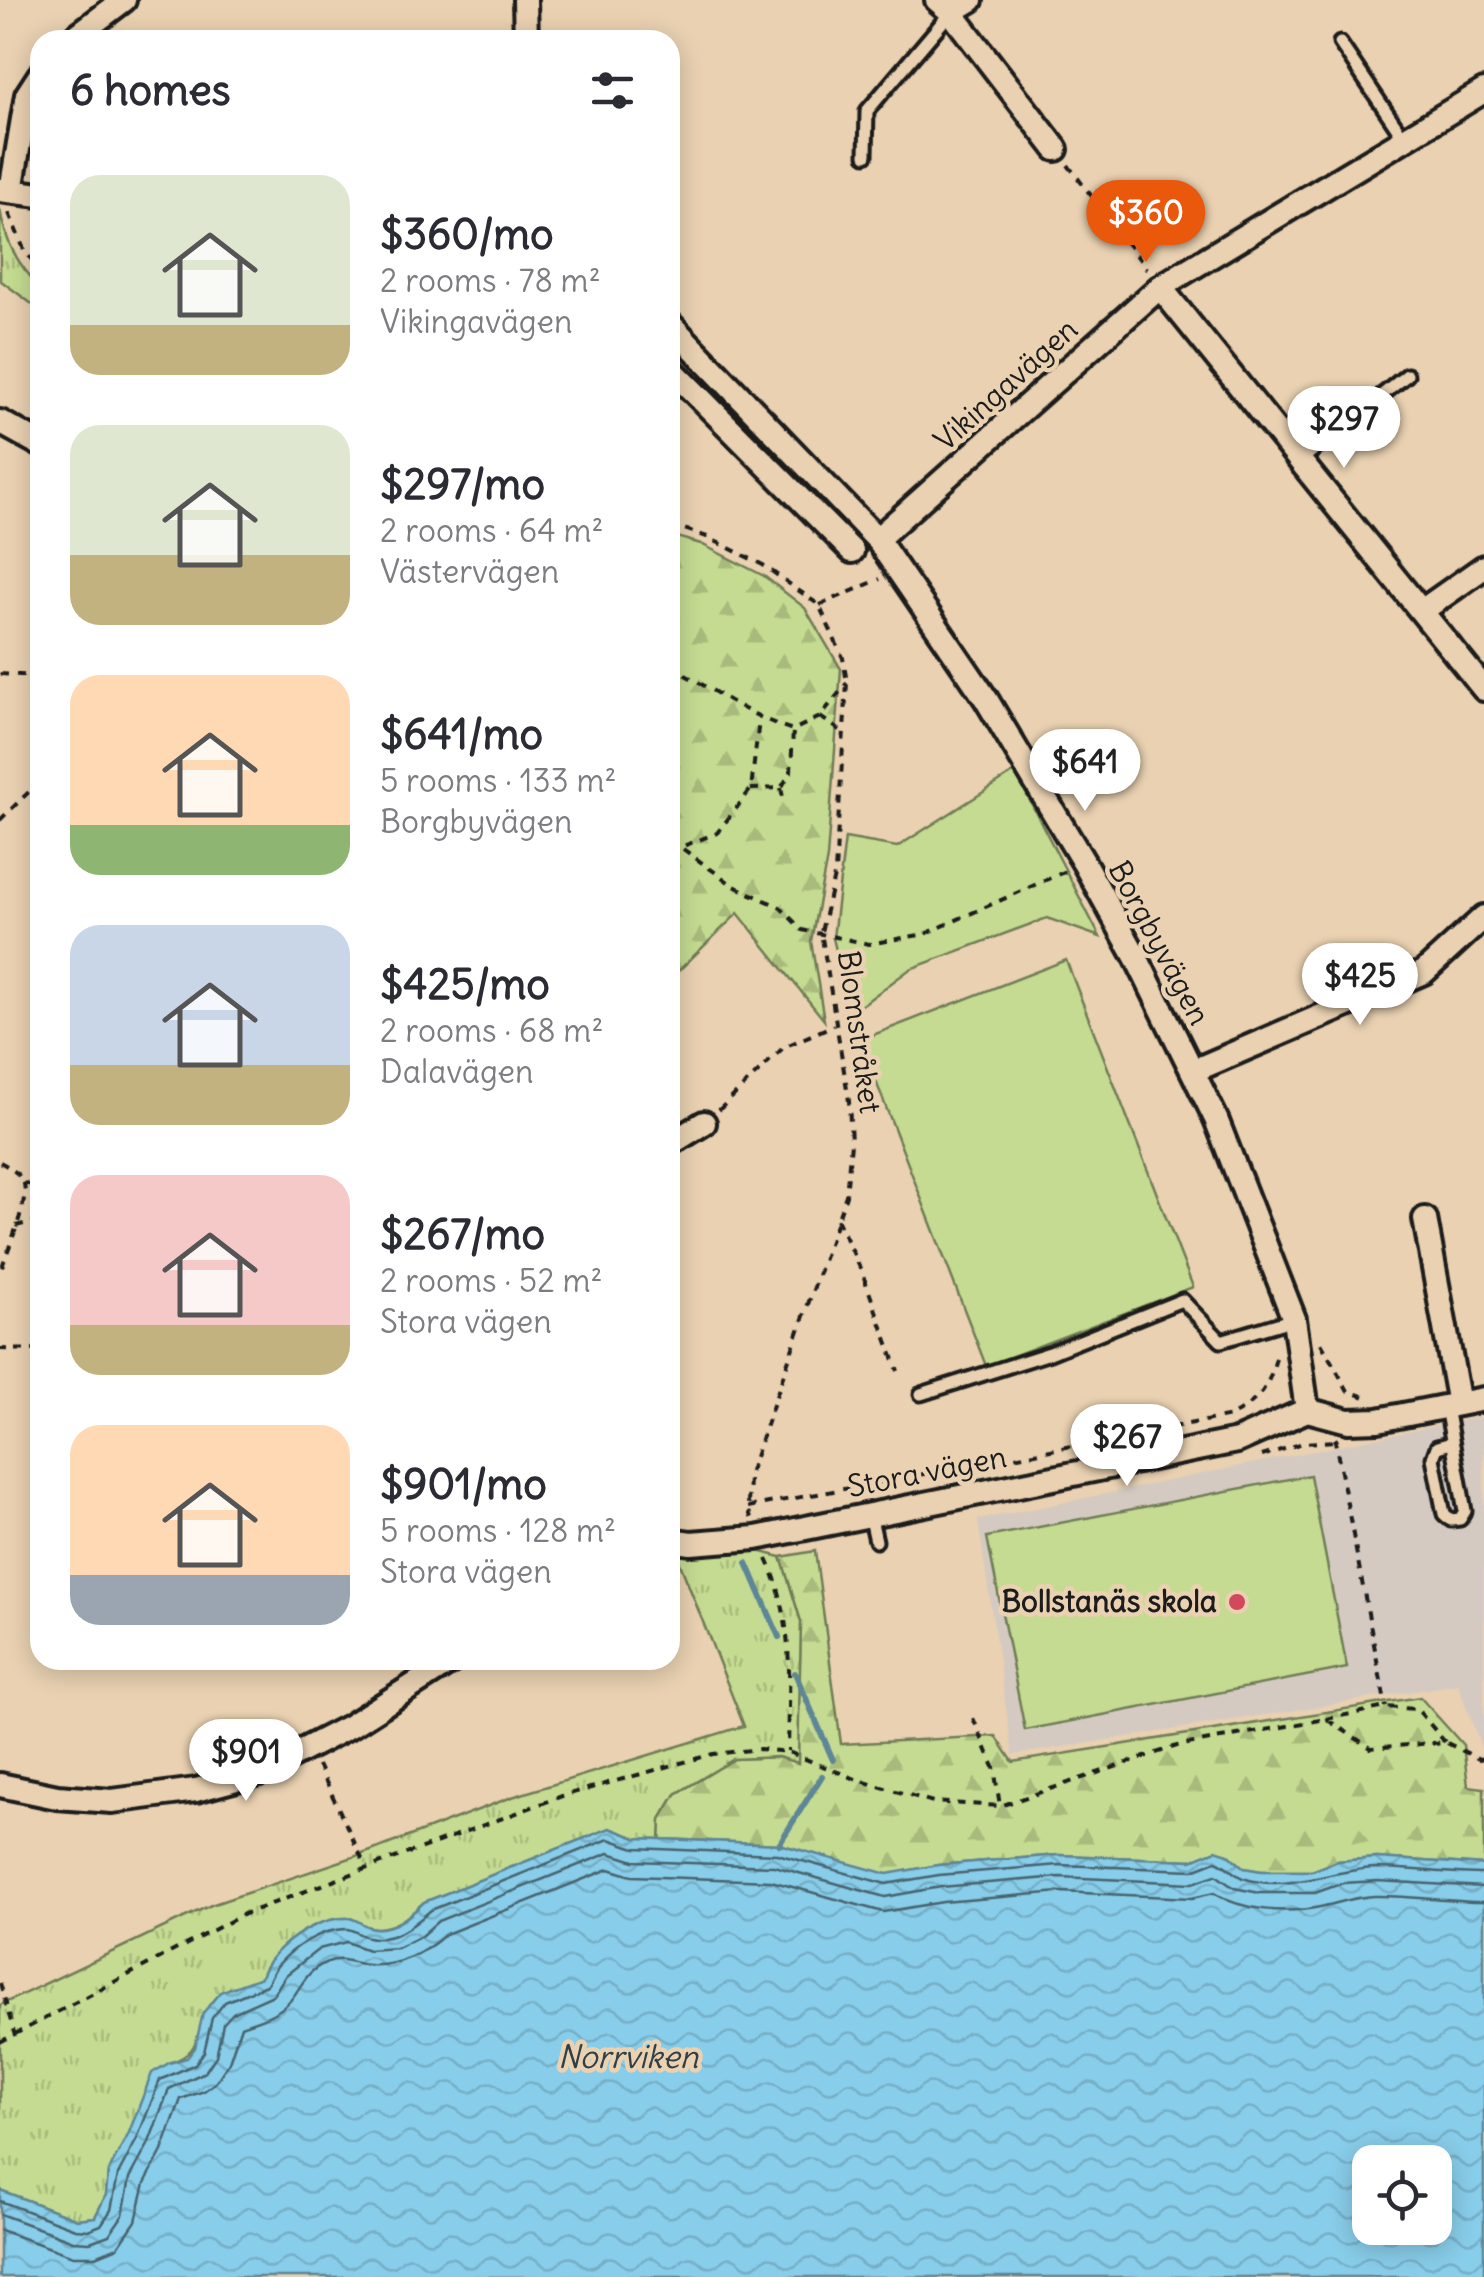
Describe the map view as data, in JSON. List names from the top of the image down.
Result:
{
  "streets": {
    "street": ["Vikingavägen", "Borgbyvägen", "Stora vägen"],
    "path": ["Blomstråket"]
  },
  "crossings": [
    ["Vikingavägen", "Borgbyvägen"],
    ["Borgbyvägen", "Blomstråket"],
    ["Borgbyvägen", "Stora vägen"]
  ],
  "water": ["Norrviken"],
  "places": ["Bollstanäs skola"],
  "page": {
    "heading": "6 homes",
    "list": [
      {
        "name": "$360/mo",
        "note": "2 rooms · 78 m² · Vikingavägen"
      },
      {
        "name": "$297/mo",
        "note": "2 rooms · 64 m² · Västervägen"
      },
      {
        "name": "$641/mo",
        "note": "5 rooms · 133 m² · Borgbyvägen"
      },
      {
        "name": "$425/mo",
        "note": "2 rooms · 68 m² · Dalavägen"
      },
      {
        "name": "$267/mo",
        "note": "2 rooms · 52 m² · Stora vägen"
      },
      {
        "name": "$901/mo",
        "note": "5 rooms · 128 m² · Stora vägen"
      }
    ],
    "price": [
      "$360",
      "$297",
      "$641",
      "$425",
      "$267",
      "$901"
    ]
  }
}
